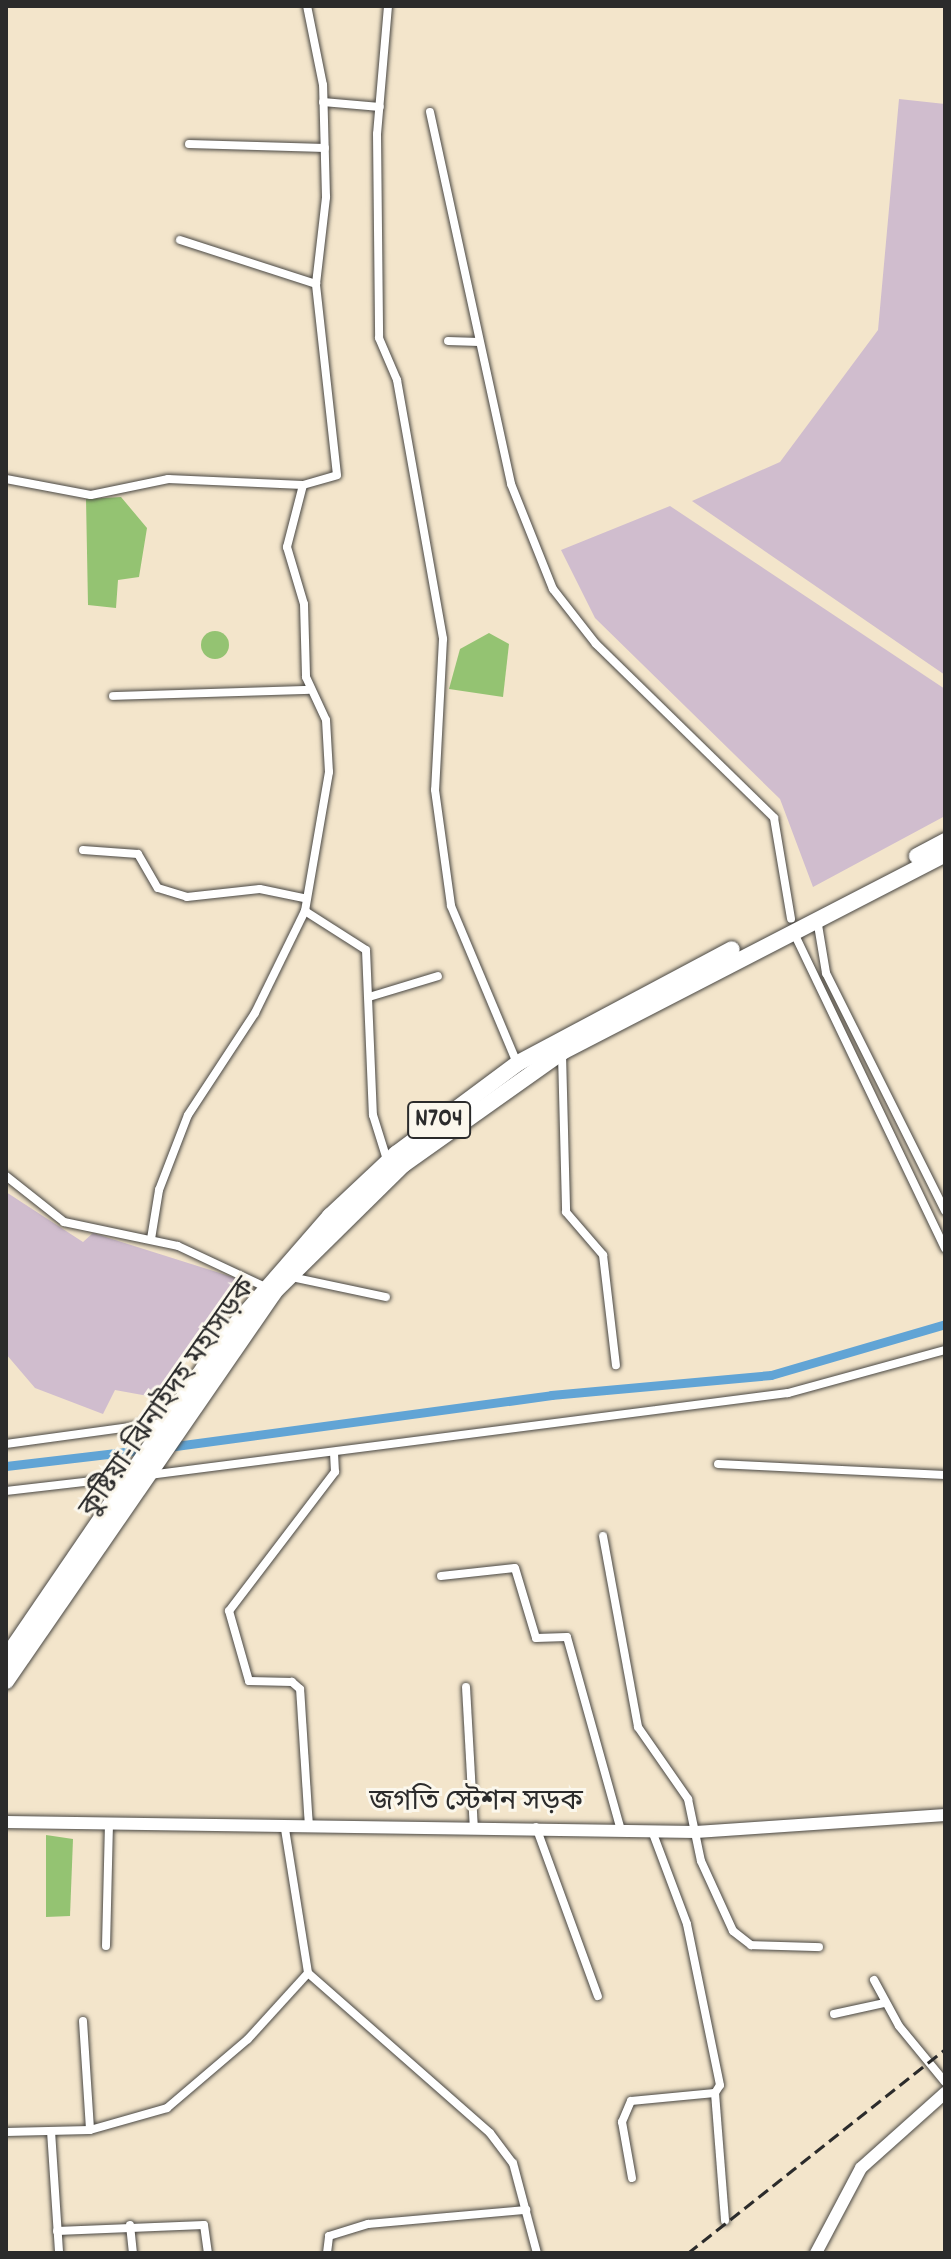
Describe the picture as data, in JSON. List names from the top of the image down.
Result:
{
  "streets": {
    "highway": ["N704", "কুষ্টিয়া-ঝিনাইদহ মহাসড়ক"],
    "street": ["জগতি স্টেশন সড়ক"]
  },
  "crossings": [
    ["N704", "কুষ্টিয়া-ঝিনাইদহ মহাসড়ক"]
  ]
}
